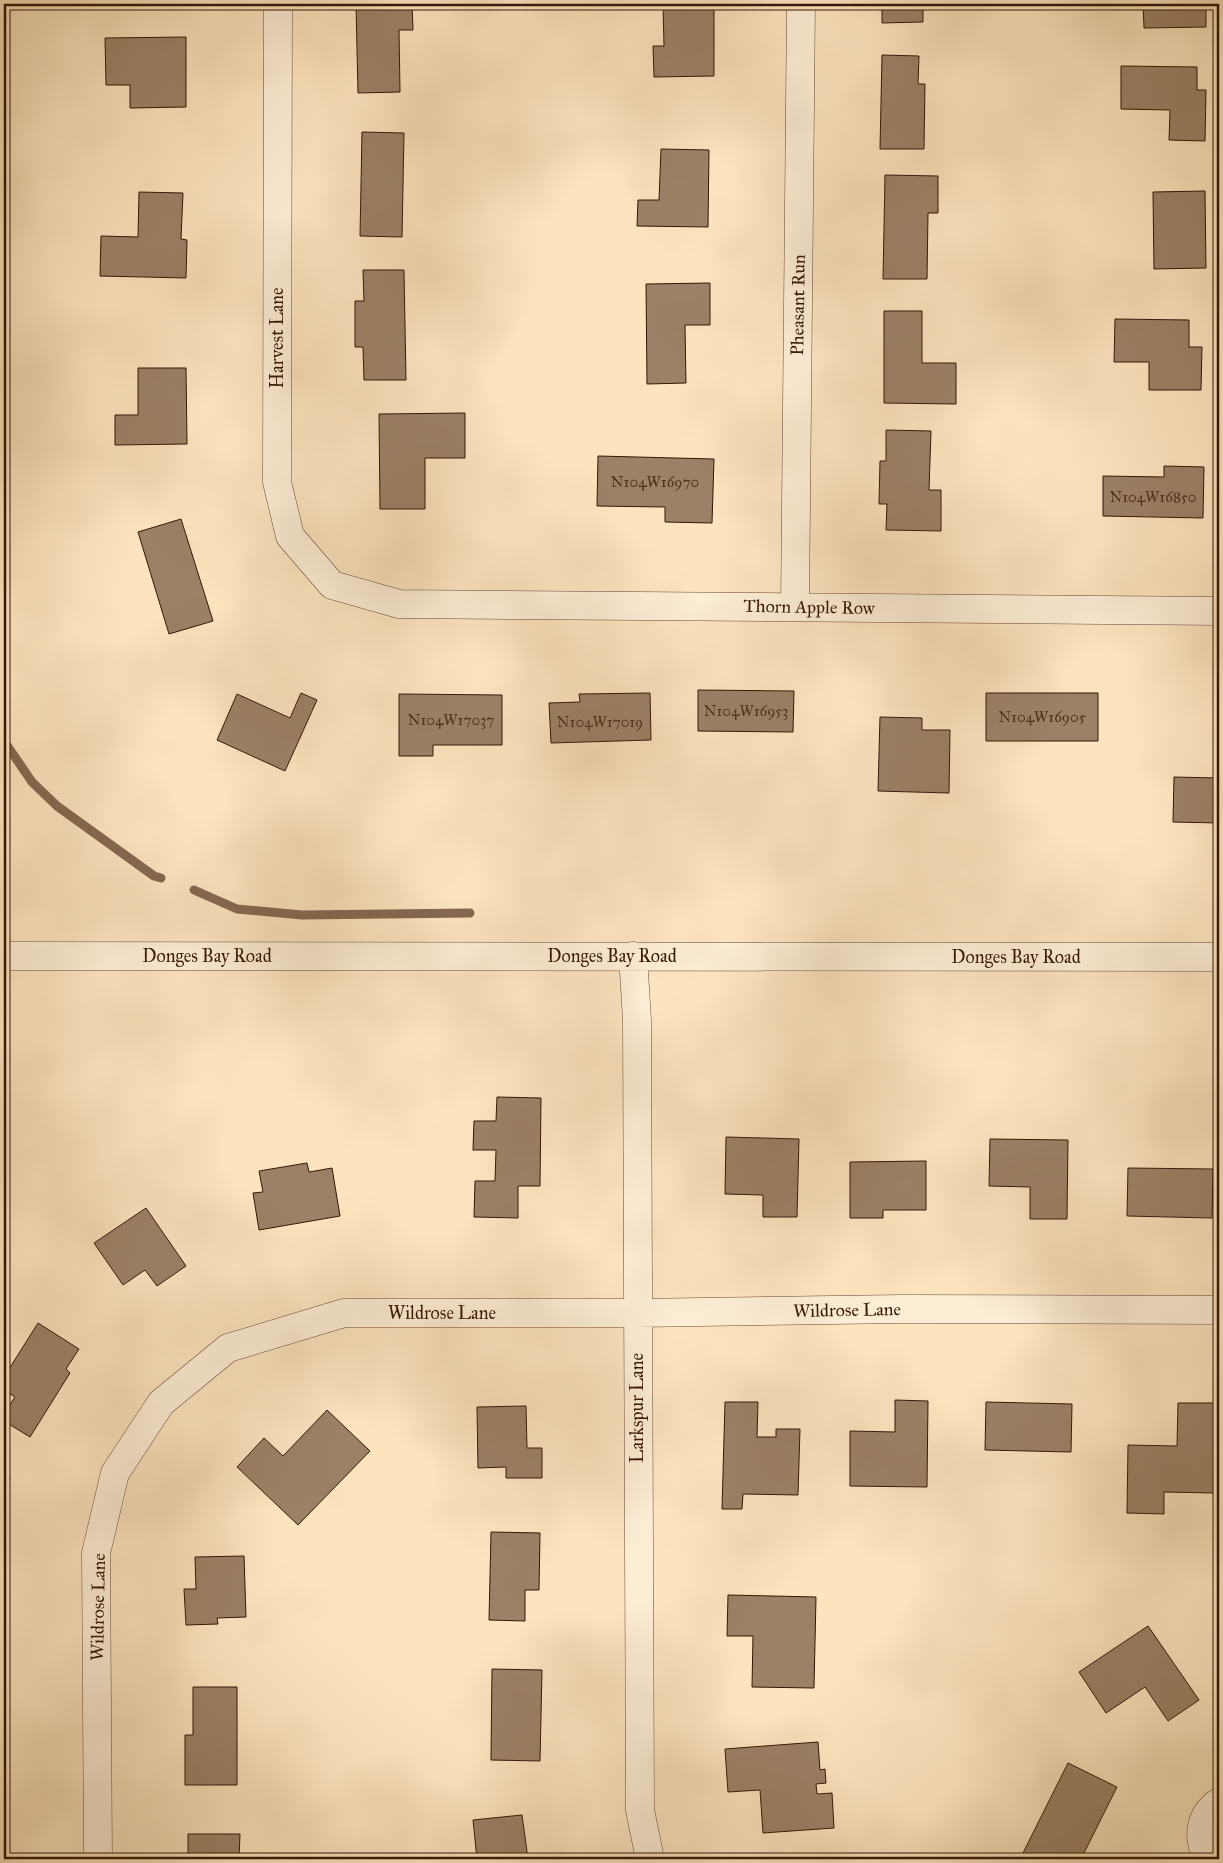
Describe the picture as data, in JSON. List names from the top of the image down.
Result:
{
  "streets": {
    "street": [
      "Pheasant Run",
      "Harvest Lane",
      "Thorn Apple Row",
      "Donges Bay Road",
      "Wildrose Lane",
      "Larkspur Lane"
    ]
  },
  "crossings": [
    ["Pheasant Run", "Thorn Apple Row"],
    ["Harvest Lane", "Thorn Apple Row"],
    ["Donges Bay Road", "Larkspur Lane"],
    ["Wildrose Lane", "Larkspur Lane"]
  ],
  "house_numbers": [
    "N104W16970",
    "N104W16850",
    "N104W16953",
    "N104W16905",
    "N104W17037",
    "N104W17019"
  ]
}
